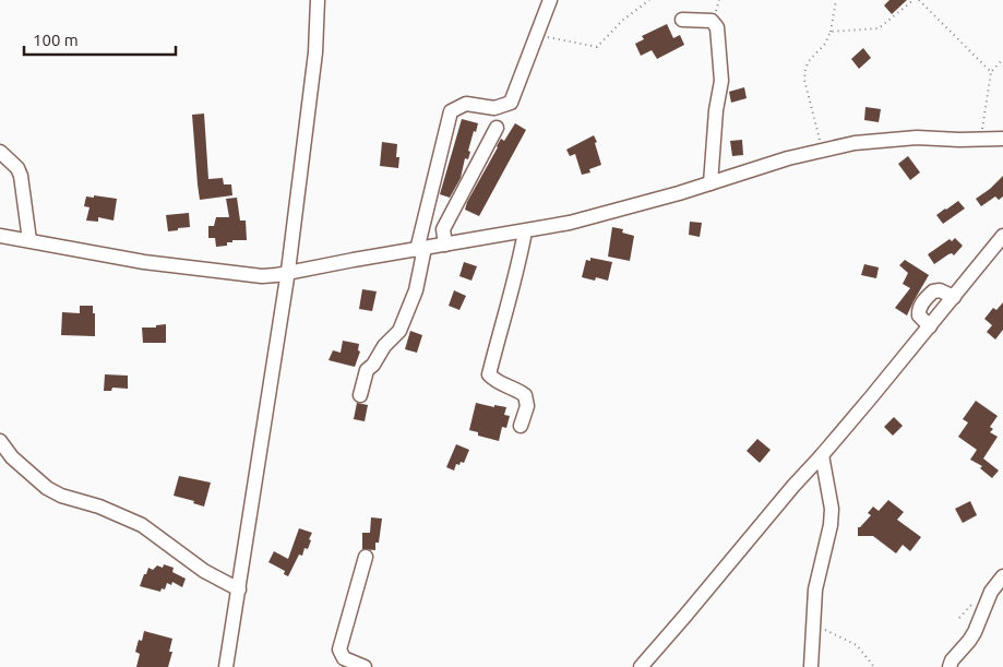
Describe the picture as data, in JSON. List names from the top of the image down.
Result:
{
  "scale_bar": "100 m"
}
